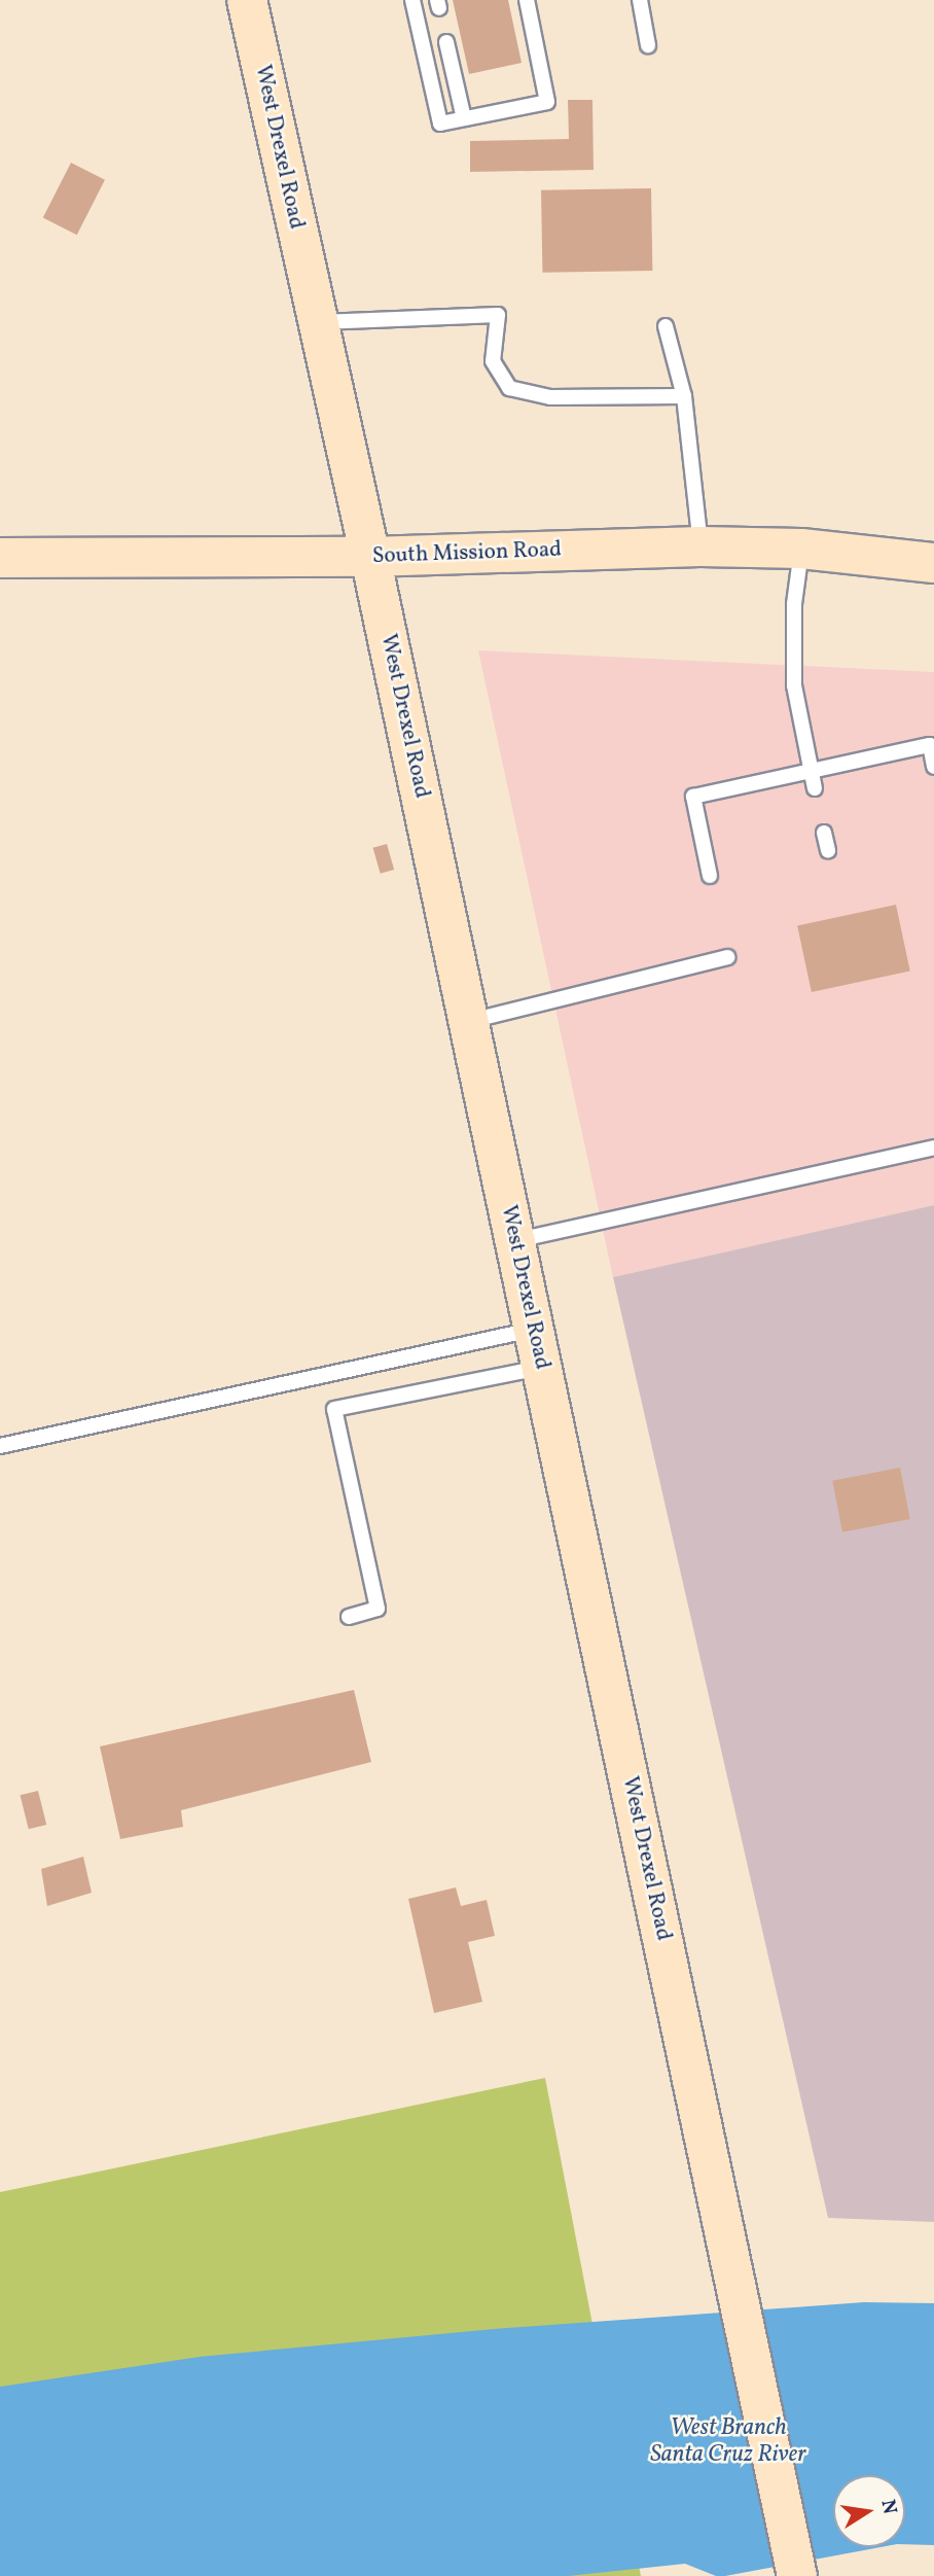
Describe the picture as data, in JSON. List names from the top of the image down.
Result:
{
  "streets": {
    "street": ["West Drexel Road", "South Mission Road"]
  },
  "crossings": [
    ["West Drexel Road", "South Mission Road"]
  ],
  "water": ["West Branch Santa Cruz River"],
  "north": "right"
}
